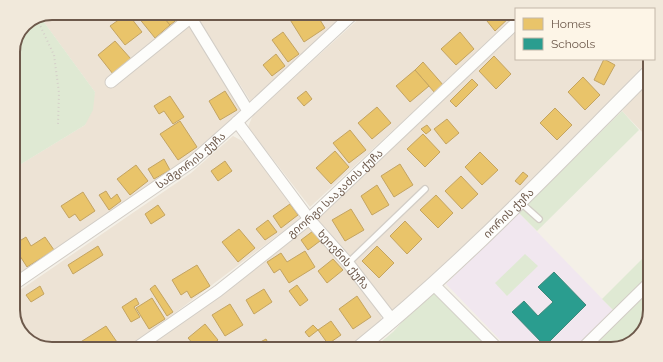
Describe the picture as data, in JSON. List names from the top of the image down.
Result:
{
  "streets": {
    "street": [
      "სამგორის ქუჩა",
      "გიორგი სააკაძის ქუჩა",
      "იორის ქუჩა",
      "ხეივნის ქუჩა"
    ]
  },
  "crossings": [
    ["სამგორის ქუჩა", "ხეივნის ქუჩა"],
    ["გიორგი სააკაძის ქუჩა", "ხეივნის ქუჩა"],
    ["იორის ქუჩა", "ხეივნის ქუჩა"]
  ],
  "legend": ["Homes", "Schools"]
}
